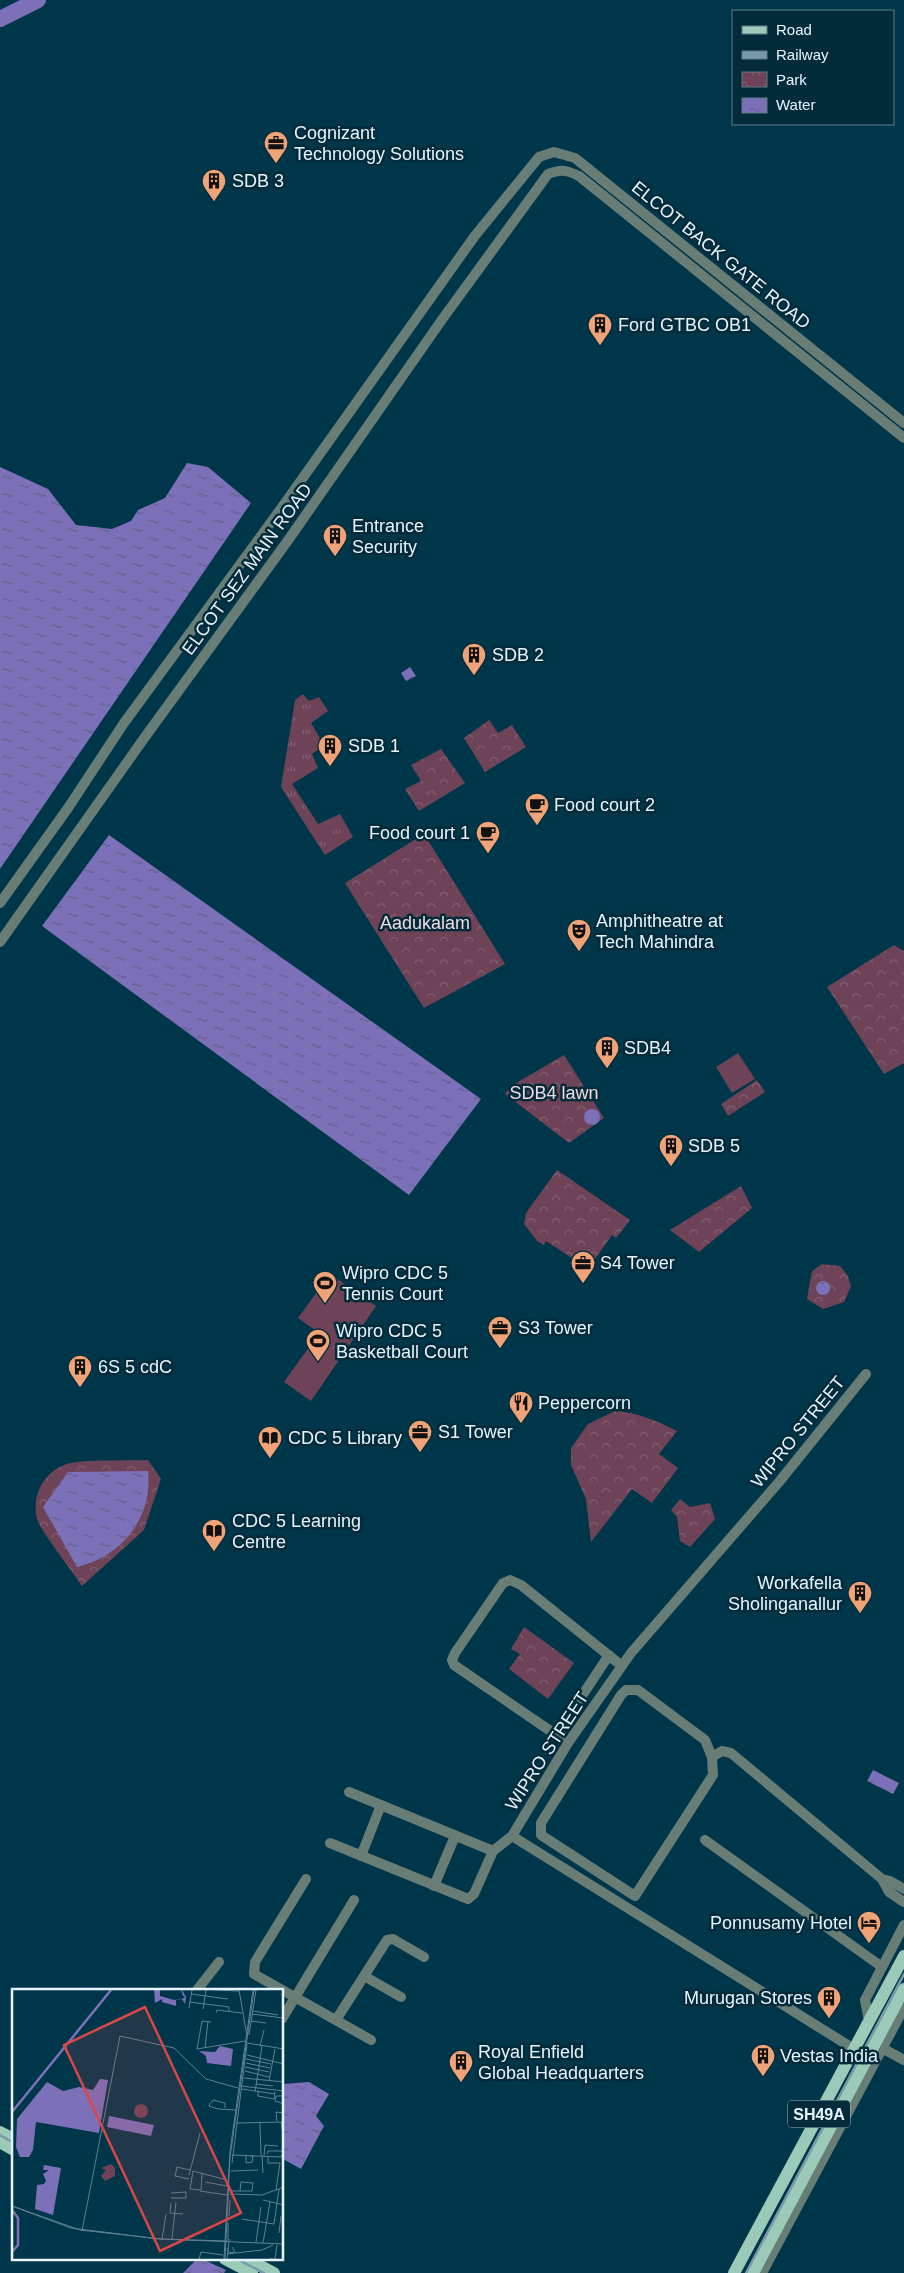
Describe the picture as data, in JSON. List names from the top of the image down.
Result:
{
  "streets": {
    "main road": ["SH49A"],
    "street": ["ELCOT BACK GATE ROAD", "ELCOT SEZ MAIN ROAD", "WIPRO STREET"]
  },
  "crossings": [
    ["ELCOT BACK GATE ROAD", "ELCOT SEZ MAIN ROAD"],
    ["WIPRO STREET", "SH49A"]
  ],
  "parks": ["Aadukalam", "SDB4 lawn"],
  "places": {
    "office": [
      "Cognizant Technology Solutions",
      "S4 Tower",
      "S3 Tower",
      "S1 Tower"
    ],
    "building": [
      "SDB 3",
      "Ford GTBC OB1",
      "Entrance Security",
      "SDB 2",
      "SDB 1",
      "SDB4",
      "SDB 5",
      "6S 5 cdC",
      "Workafella Sholinganallur",
      "Murugan Stores",
      "Vestas India",
      "Royal Enfield Global Headquarters"
    ],
    "cafe": ["Food court 2", "Food court 1"],
    "theatre": ["Amphitheatre at Tech Mahindra"],
    "sports": ["Wipro CDC 5 Tennis Court", "Wipro CDC 5 Basketball Court"],
    "restaurant": ["Peppercorn"],
    "library": ["CDC 5 Library", "CDC 5 Learning Centre"],
    "hotel": ["Ponnusamy Hotel"]
  },
  "legend": [
    "Road",
    "Railway",
    "Park",
    "Water"
  ]
}
